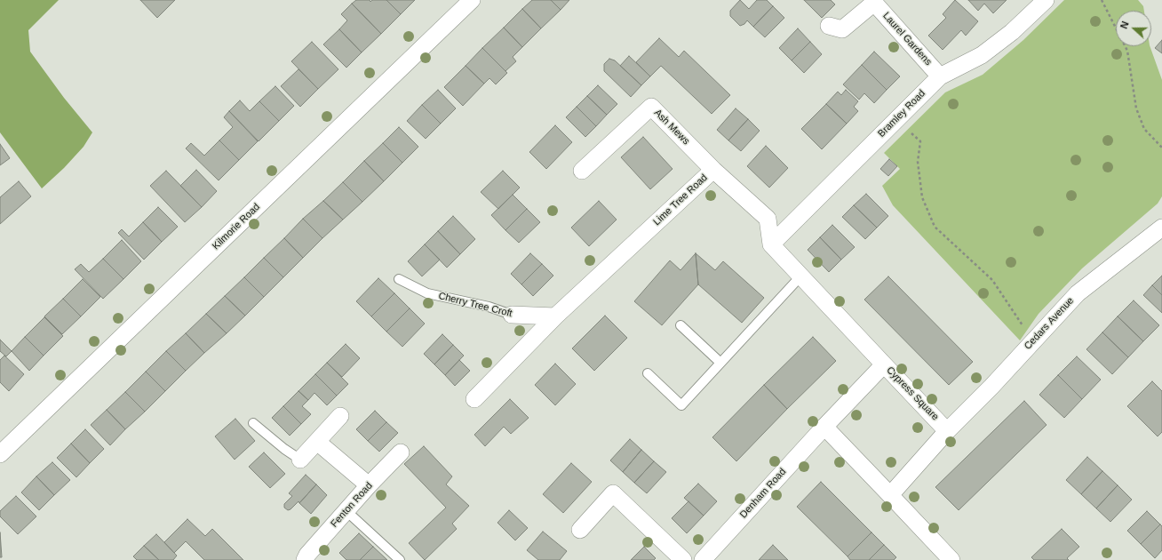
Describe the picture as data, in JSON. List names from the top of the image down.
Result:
{
  "streets": {
    "street": [
      "Laurel Gardens",
      "Bramley Road",
      "Ash Mews",
      "Lime Tree Road",
      "Kilmorie Road",
      "Cherry Tree Croft",
      "Cedars Avenue",
      "Cypress Square",
      "Denham Road",
      "Fenton Road"
    ]
  },
  "crossings": [
    ["Laurel Gardens", "Bramley Road"],
    ["Bramley Road", "Lime Tree Road"],
    ["Ash Mews", "Lime Tree Road"],
    ["Lime Tree Road", "Cherry Tree Croft"],
    ["Cedars Avenue", "Cypress Square"],
    ["Cypress Square", "Denham Road"]
  ],
  "north": "left"
}
